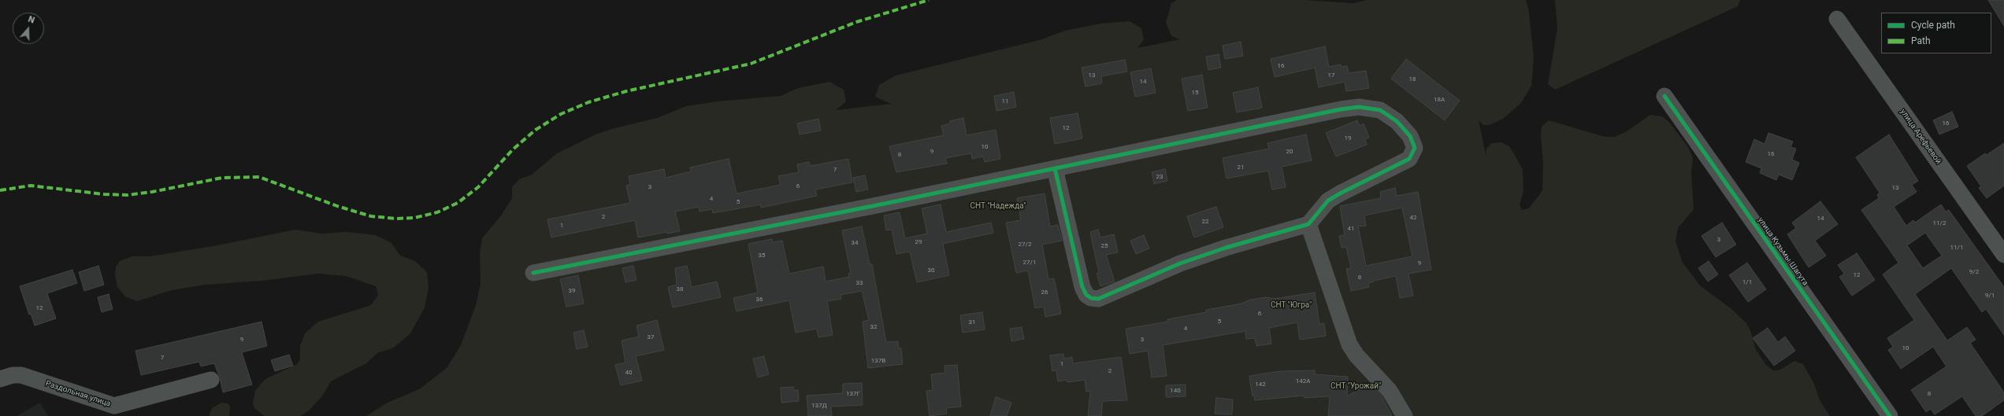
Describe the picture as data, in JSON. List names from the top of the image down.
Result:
{
  "streets": {
    "street": ["улица Арефьевой", "улица Кузьмы Шагута", "Раздольная улица"]
  },
  "parks": ["СНТ \"Надежда\"", "СНТ \"Югра\"", "СНТ \"Урожай\""],
  "house_numbers": [
    "16",
    "13",
    "17",
    "18",
    "14",
    "15",
    "18А",
    "11",
    "16",
    "12",
    "19",
    "10",
    "9",
    "20",
    "16",
    "8",
    "21",
    "7",
    "23",
    "6",
    "3",
    "13",
    "4",
    "5",
    "2",
    "42",
    "14",
    "22",
    "11/2",
    "1",
    "41",
    "3",
    "29",
    "34",
    "27/2",
    "25",
    "11/1",
    "35",
    "27/1",
    "9",
    "30",
    "9/2",
    "12",
    "8",
    "1/1",
    "33",
    "38",
    "39",
    "26",
    "9/1",
    "36",
    "12",
    "6",
    "5",
    "31",
    "32",
    "4",
    "37",
    "9",
    "3",
    "10",
    "7",
    "137В",
    "1",
    "2",
    "40",
    "142А",
    "142",
    "140",
    "137Г",
    "8",
    "137Д"
  ],
  "legend": ["Cycle path", "Path"],
  "north": "top"
}
